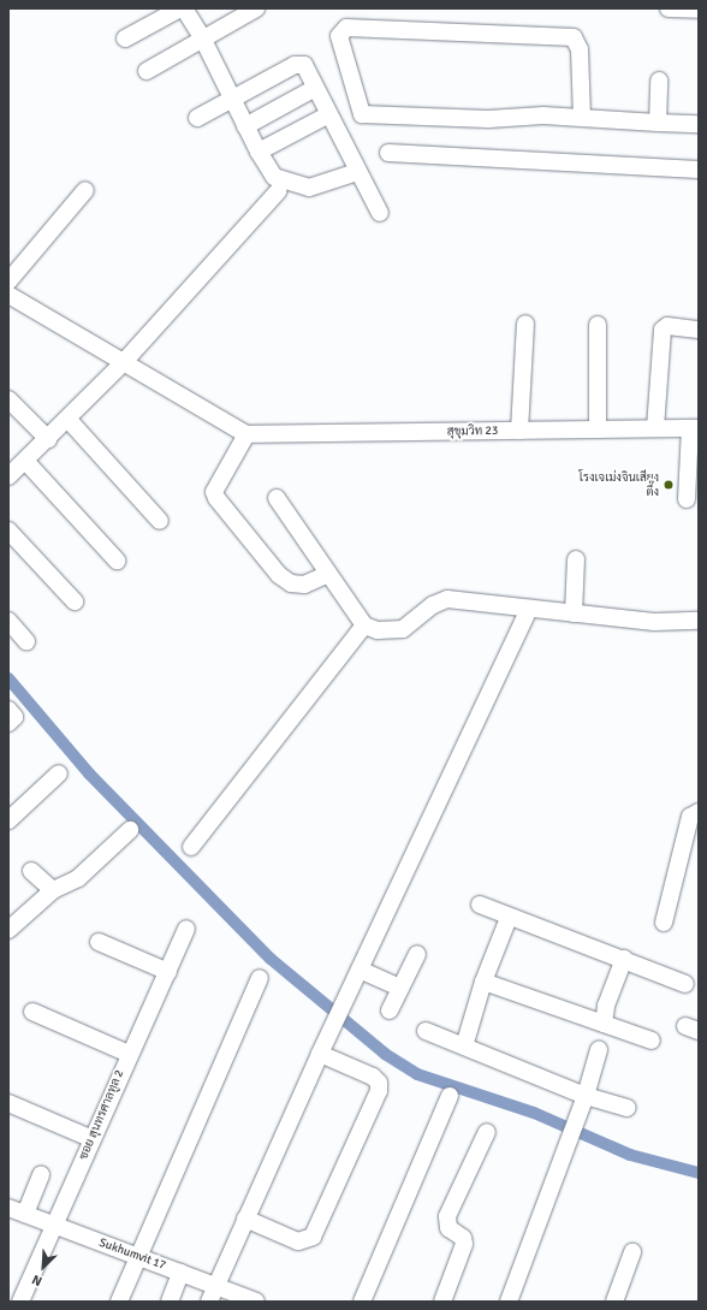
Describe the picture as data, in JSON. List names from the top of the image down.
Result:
{
  "streets": {
    "street": ["สุขุมวิท 23", "ซอย สุนทรศาลทูล 2", "Sukhumvit 17"]
  },
  "crossings": [
    ["ซอย สุนทรศาลทูล 2", "Sukhumvit 17"]
  ],
  "places": ["โรงเจเม่งจินเสียง ตึ๊ง"],
  "north": "bottom left"
}
